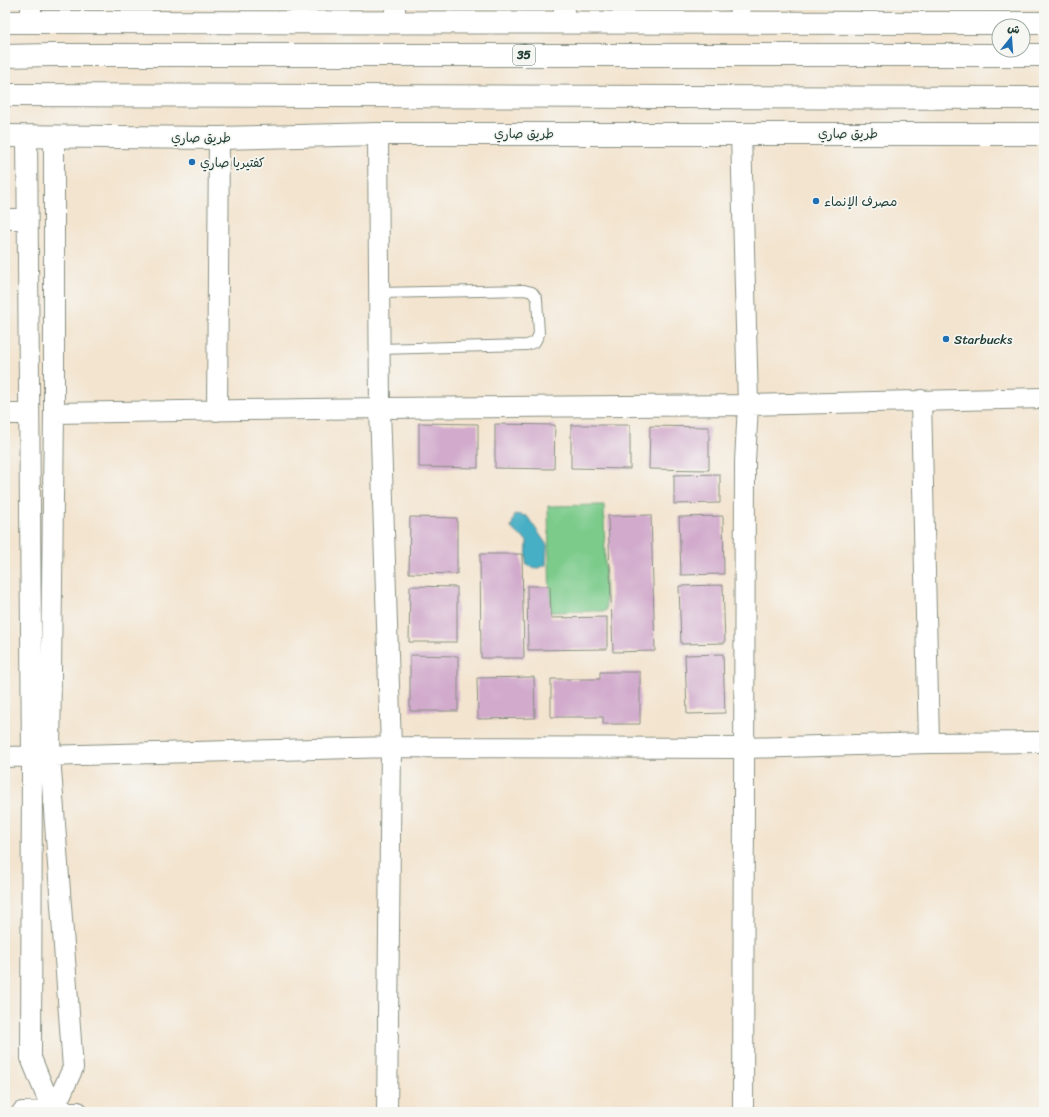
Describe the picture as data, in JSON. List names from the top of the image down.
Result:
{
  "streets": {
    "main road": ["35", "طريق صاري"]
  },
  "places": ["كفتيريا صاري", "مصرف الإنماء", "Starbucks"],
  "north": "top"
}
